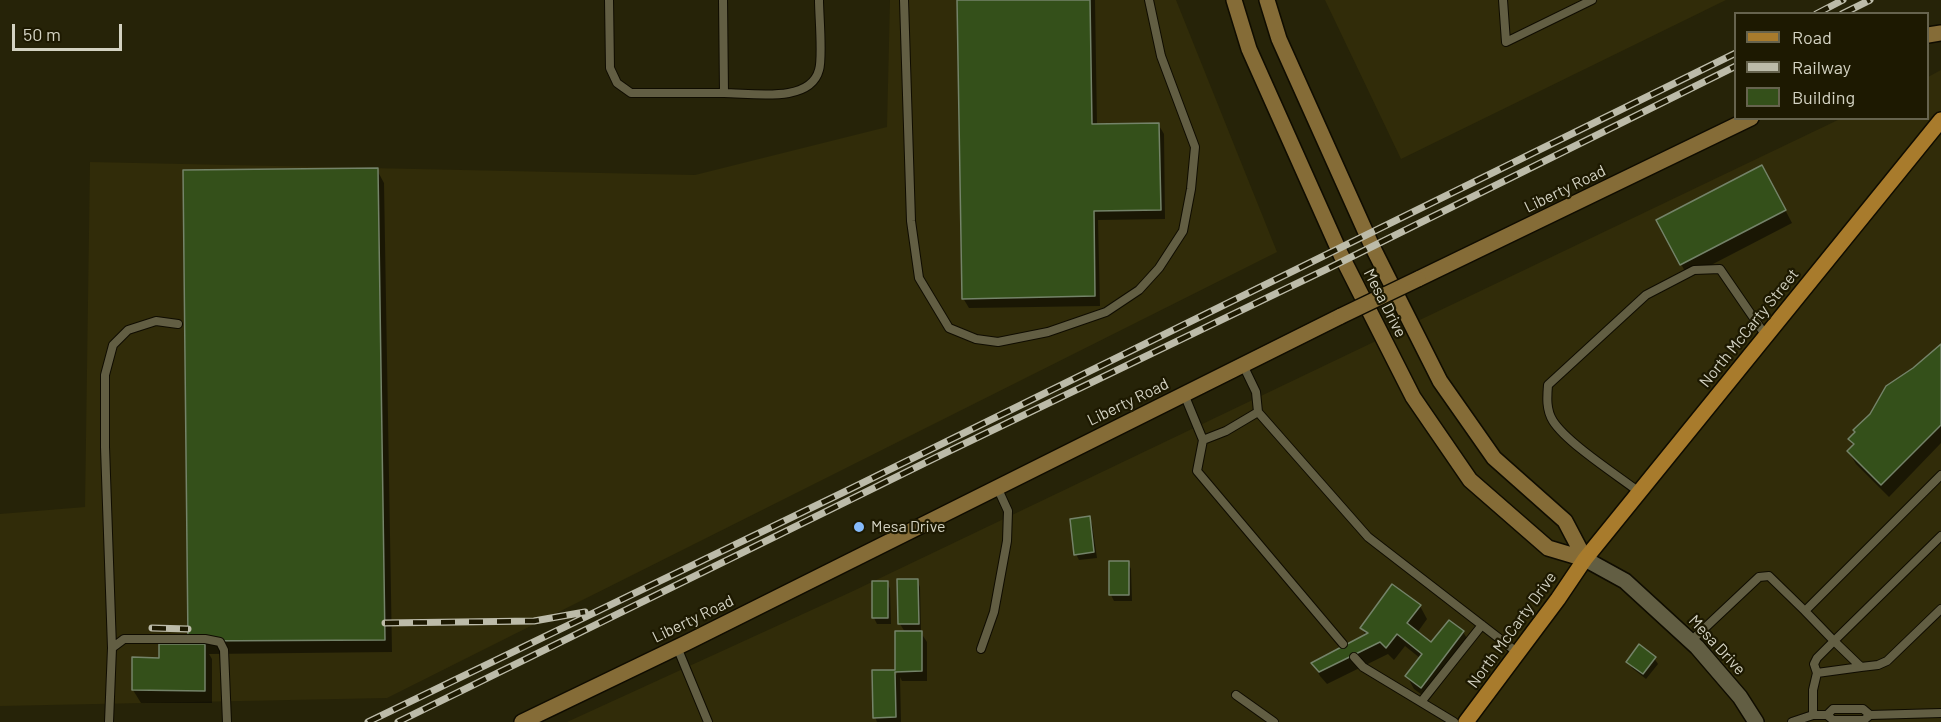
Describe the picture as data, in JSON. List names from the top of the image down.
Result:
{
  "streets": {
    "main road": [
      "Liberty Road",
      "Mesa Drive",
      "North McCarty Street",
      "North McCarty Drive"
    ]
  },
  "crossings": [
    ["Mesa Drive", "North McCarty Street"],
    ["Mesa Drive", "North McCarty Drive"],
    ["North McCarty Street", "North McCarty Drive"]
  ],
  "places": ["Mesa Drive"],
  "legend": ["Road", "Railway", "Building"],
  "scale_bar": "50 m"
}
